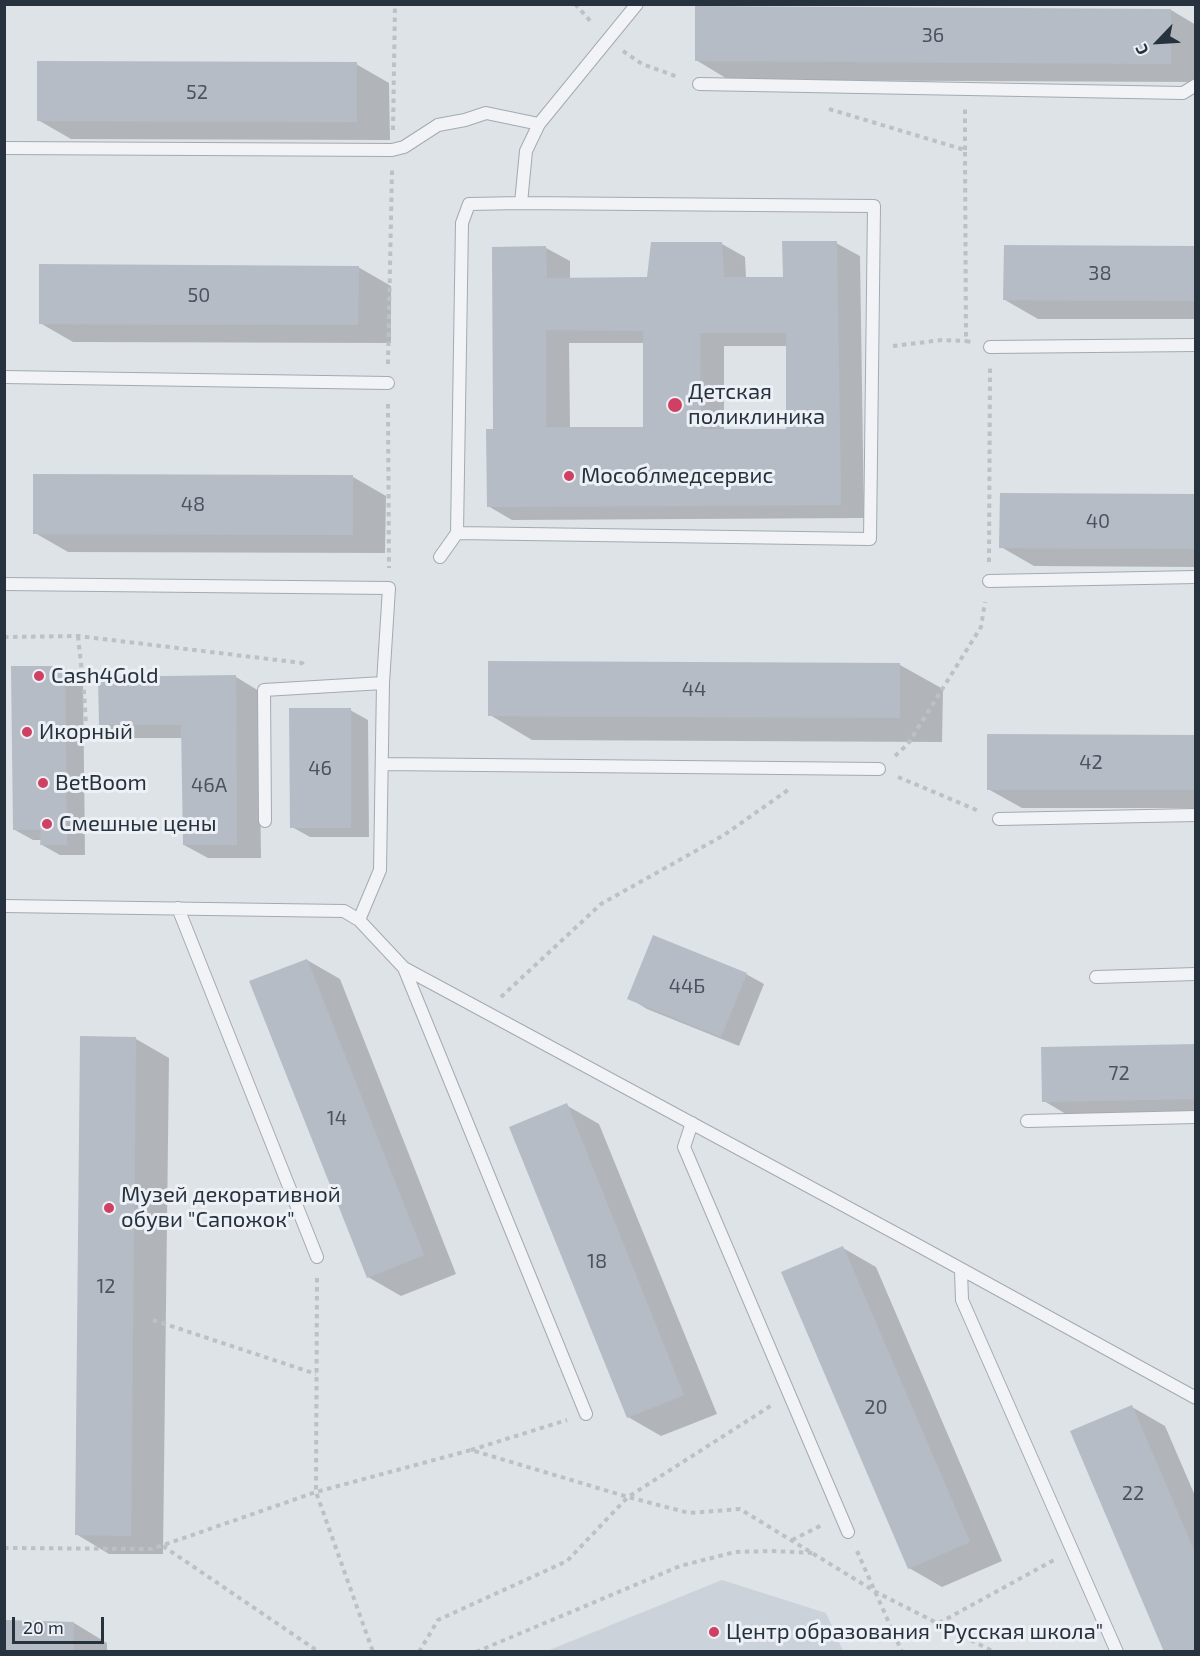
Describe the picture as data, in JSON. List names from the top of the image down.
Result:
{
  "places": [
    "Детская поликлиника",
    "Мособлмедсервис",
    "Cash4Gold",
    "Икорный",
    "BetBoom",
    "Смешные цены",
    "Музей декоративной обуви \"Сапожок\"",
    "Центр образования \"Русская школа\""
  ],
  "house_numbers": [
    "36",
    "52",
    "38",
    "50",
    "48",
    "40",
    "44",
    "42",
    "46",
    "46А",
    "44Б",
    "72",
    "14",
    "18",
    "12",
    "20",
    "22"
  ],
  "scale_bar": "20 m",
  "north": "bottom left"
}
